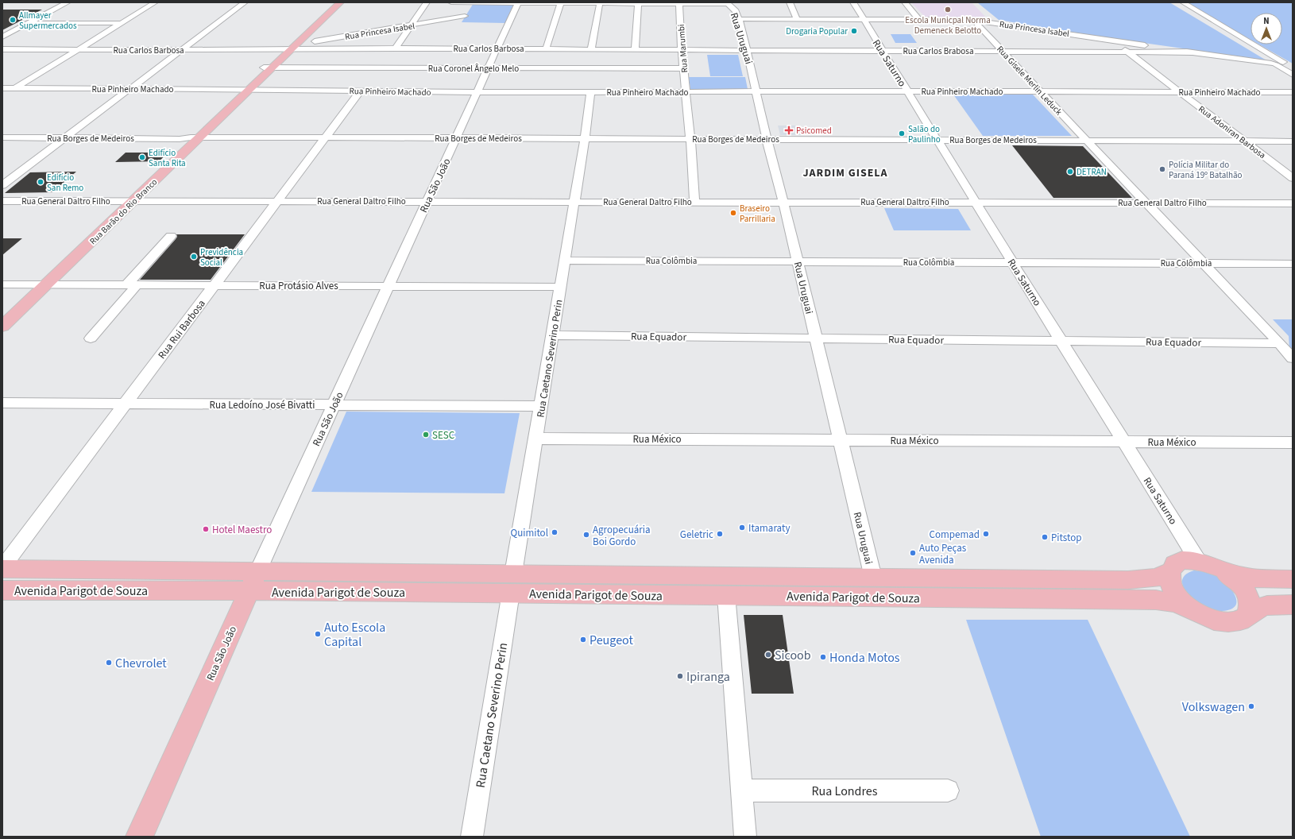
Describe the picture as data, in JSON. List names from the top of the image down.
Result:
{
  "streets": {
    "main road": ["Rua São João", "Rua Barão do Rio Branco", "Avenida Parigot de Souza"],
    "street": [
      "Rua Princesa Isabel",
      "Rua Uruguai",
      "Rua Carlos Barbosa",
      "Rua Marumbi",
      "Rua Carlos Brabosa",
      "Rua Saturno",
      "Rua Coronel Ângelo Melo",
      "Rua Gisele Merlin Leduck",
      "Rua Pinheiro Machado",
      "Rua Adoniran Barbosa",
      "Rua Borges de Medeiros",
      "Rua General Daltro Filho",
      "Rua Colômbia",
      "Rua Protásio Alves",
      "Rua Rui Barbosa",
      "Rua Equador",
      "Rua Caetano Severino Perin",
      "Rua Ledoíno José Bivatti",
      "Rua México",
      "Rua Londres"
    ]
  },
  "crossings": [
    ["Rua Princesa Isabel", "Rua Uruguai"],
    ["Rua Princesa Isabel", "Rua Carlos Barbosa"],
    ["Rua Princesa Isabel", "Rua Carlos Brabosa"],
    ["Rua Princesa Isabel", "Rua Saturno"],
    ["Rua Princesa Isabel", "Rua Gisele Merlin Leduck"],
    ["Rua Princesa Isabel", "Rua Adoniran Barbosa"],
    ["Rua Princesa Isabel", "Rua Barão do Rio Branco"],
    ["Rua Uruguai", "Rua Carlos Brabosa"],
    ["Rua Uruguai", "Rua Pinheiro Machado"],
    ["Rua Uruguai", "Rua Borges de Medeiros"],
    ["Rua Uruguai", "Rua General Daltro Filho"],
    ["Rua Uruguai", "Rua Colômbia"],
    ["Rua Uruguai", "Rua Equador"],
    ["Rua Uruguai", "Rua México"],
    ["Rua Uruguai", "Avenida Parigot de Souza"],
    ["Rua Carlos Barbosa", "Rua Marumbi"],
    ["Rua Carlos Barbosa", "Rua Carlos Brabosa"],
    ["Rua Carlos Barbosa", "Rua São João"],
    ["Rua Carlos Barbosa", "Rua Barão do Rio Branco"],
    ["Rua Marumbi", "Rua Carlos Brabosa"],
    ["Rua Marumbi", "Rua Coronel Ângelo Melo"],
    ["Rua Marumbi", "Rua Pinheiro Machado"],
    ["Rua Marumbi", "Rua Borges de Medeiros"],
    ["Rua Marumbi", "Rua General Daltro Filho"],
    ["Rua Carlos Brabosa", "Rua Saturno"],
    ["Rua Carlos Brabosa", "Rua Gisele Merlin Leduck"],
    ["Rua Carlos Brabosa", "Rua Adoniran Barbosa"],
    ["Rua Saturno", "Rua Pinheiro Machado"],
    ["Rua Saturno", "Rua Borges de Medeiros"],
    ["Rua Saturno", "Rua General Daltro Filho"],
    ["Rua Saturno", "Rua Colômbia"],
    ["Rua Saturno", "Rua Equador"],
    ["Rua Saturno", "Rua México"],
    ["Rua Saturno", "Avenida Parigot de Souza"],
    ["Rua Coronel Ângelo Melo", "Rua São João"],
    ["Rua Coronel Ângelo Melo", "Rua Barão do Rio Branco"],
    ["Rua Gisele Merlin Leduck", "Rua Pinheiro Machado"],
    ["Rua Gisele Merlin Leduck", "Rua Borges de Medeiros"],
    ["Rua Gisele Merlin Leduck", "Rua General Daltro Filho"],
    ["Rua Gisele Merlin Leduck", "Rua Colômbia"],
    ["Rua Gisele Merlin Leduck", "Rua Equador"],
    ["Rua Pinheiro Machado", "Rua Adoniran Barbosa"],
    ["Rua Pinheiro Machado", "Rua São João"],
    ["Rua Pinheiro Machado", "Rua Barão do Rio Branco"],
    ["Rua Pinheiro Machado", "Rua Rui Barbosa"],
    ["Rua Pinheiro Machado", "Rua Caetano Severino Perin"],
    ["Rua Adoniran Barbosa", "Rua Borges de Medeiros"],
    ["Rua Borges de Medeiros", "Rua São João"],
    ["Rua Borges de Medeiros", "Rua Barão do Rio Branco"],
    ["Rua Borges de Medeiros", "Rua Rui Barbosa"],
    ["Rua Borges de Medeiros", "Rua Caetano Severino Perin"],
    ["Rua São João", "Rua General Daltro Filho"],
    ["Rua São João", "Rua Protásio Alves"],
    ["Rua São João", "Rua Ledoíno José Bivatti"],
    ["Rua São João", "Avenida Parigot de Souza"],
    ["Rua General Daltro Filho", "Rua Barão do Rio Branco"],
    ["Rua General Daltro Filho", "Rua Rui Barbosa"],
    ["Rua General Daltro Filho", "Rua Caetano Severino Perin"],
    ["Rua Barão do Rio Branco", "Rua Protásio Alves"],
    ["Rua Colômbia", "Rua Caetano Severino Perin"],
    ["Rua Protásio Alves", "Rua Rui Barbosa"],
    ["Rua Protásio Alves", "Rua Caetano Severino Perin"],
    ["Rua Rui Barbosa", "Rua Ledoíno José Bivatti"],
    ["Rua Rui Barbosa", "Avenida Parigot de Souza"],
    ["Rua Equador", "Rua Caetano Severino Perin"],
    ["Rua Caetano Severino Perin", "Rua Ledoíno José Bivatti"],
    ["Rua Caetano Severino Perin", "Rua México"],
    ["Rua Caetano Severino Perin", "Avenida Parigot de Souza"]
  ],
  "districts": ["JARDIM GISELA"],
  "places": {
    "other": [
      "Escola Municpal Norma Demeneck Belotto",
      "Allmayer Supermercados",
      "Drogaria Popular",
      "Salão do Paulinho",
      "Edifício Santa Rita",
      "Polícia Militar do Paraná 19º Batalhão",
      "DETRAN",
      "Edifício San Remo",
      "Braseiro Parrillaria",
      "Previdência Social",
      "SESC",
      "Itamaraty",
      "Hotel Maestro",
      "Quimitol",
      "Geletric",
      "Compemad",
      "Agropecuária Boi Gordo",
      "Pitstop",
      "Auto Peças Avenida",
      "Auto Escola Capital",
      "Peugeot",
      "Sicoob",
      "Honda Motos",
      "Chevrolet",
      "Ipiranga",
      "Volkswagen"
    ],
    "health": ["Psicomed"]
  },
  "north": "top"
}
